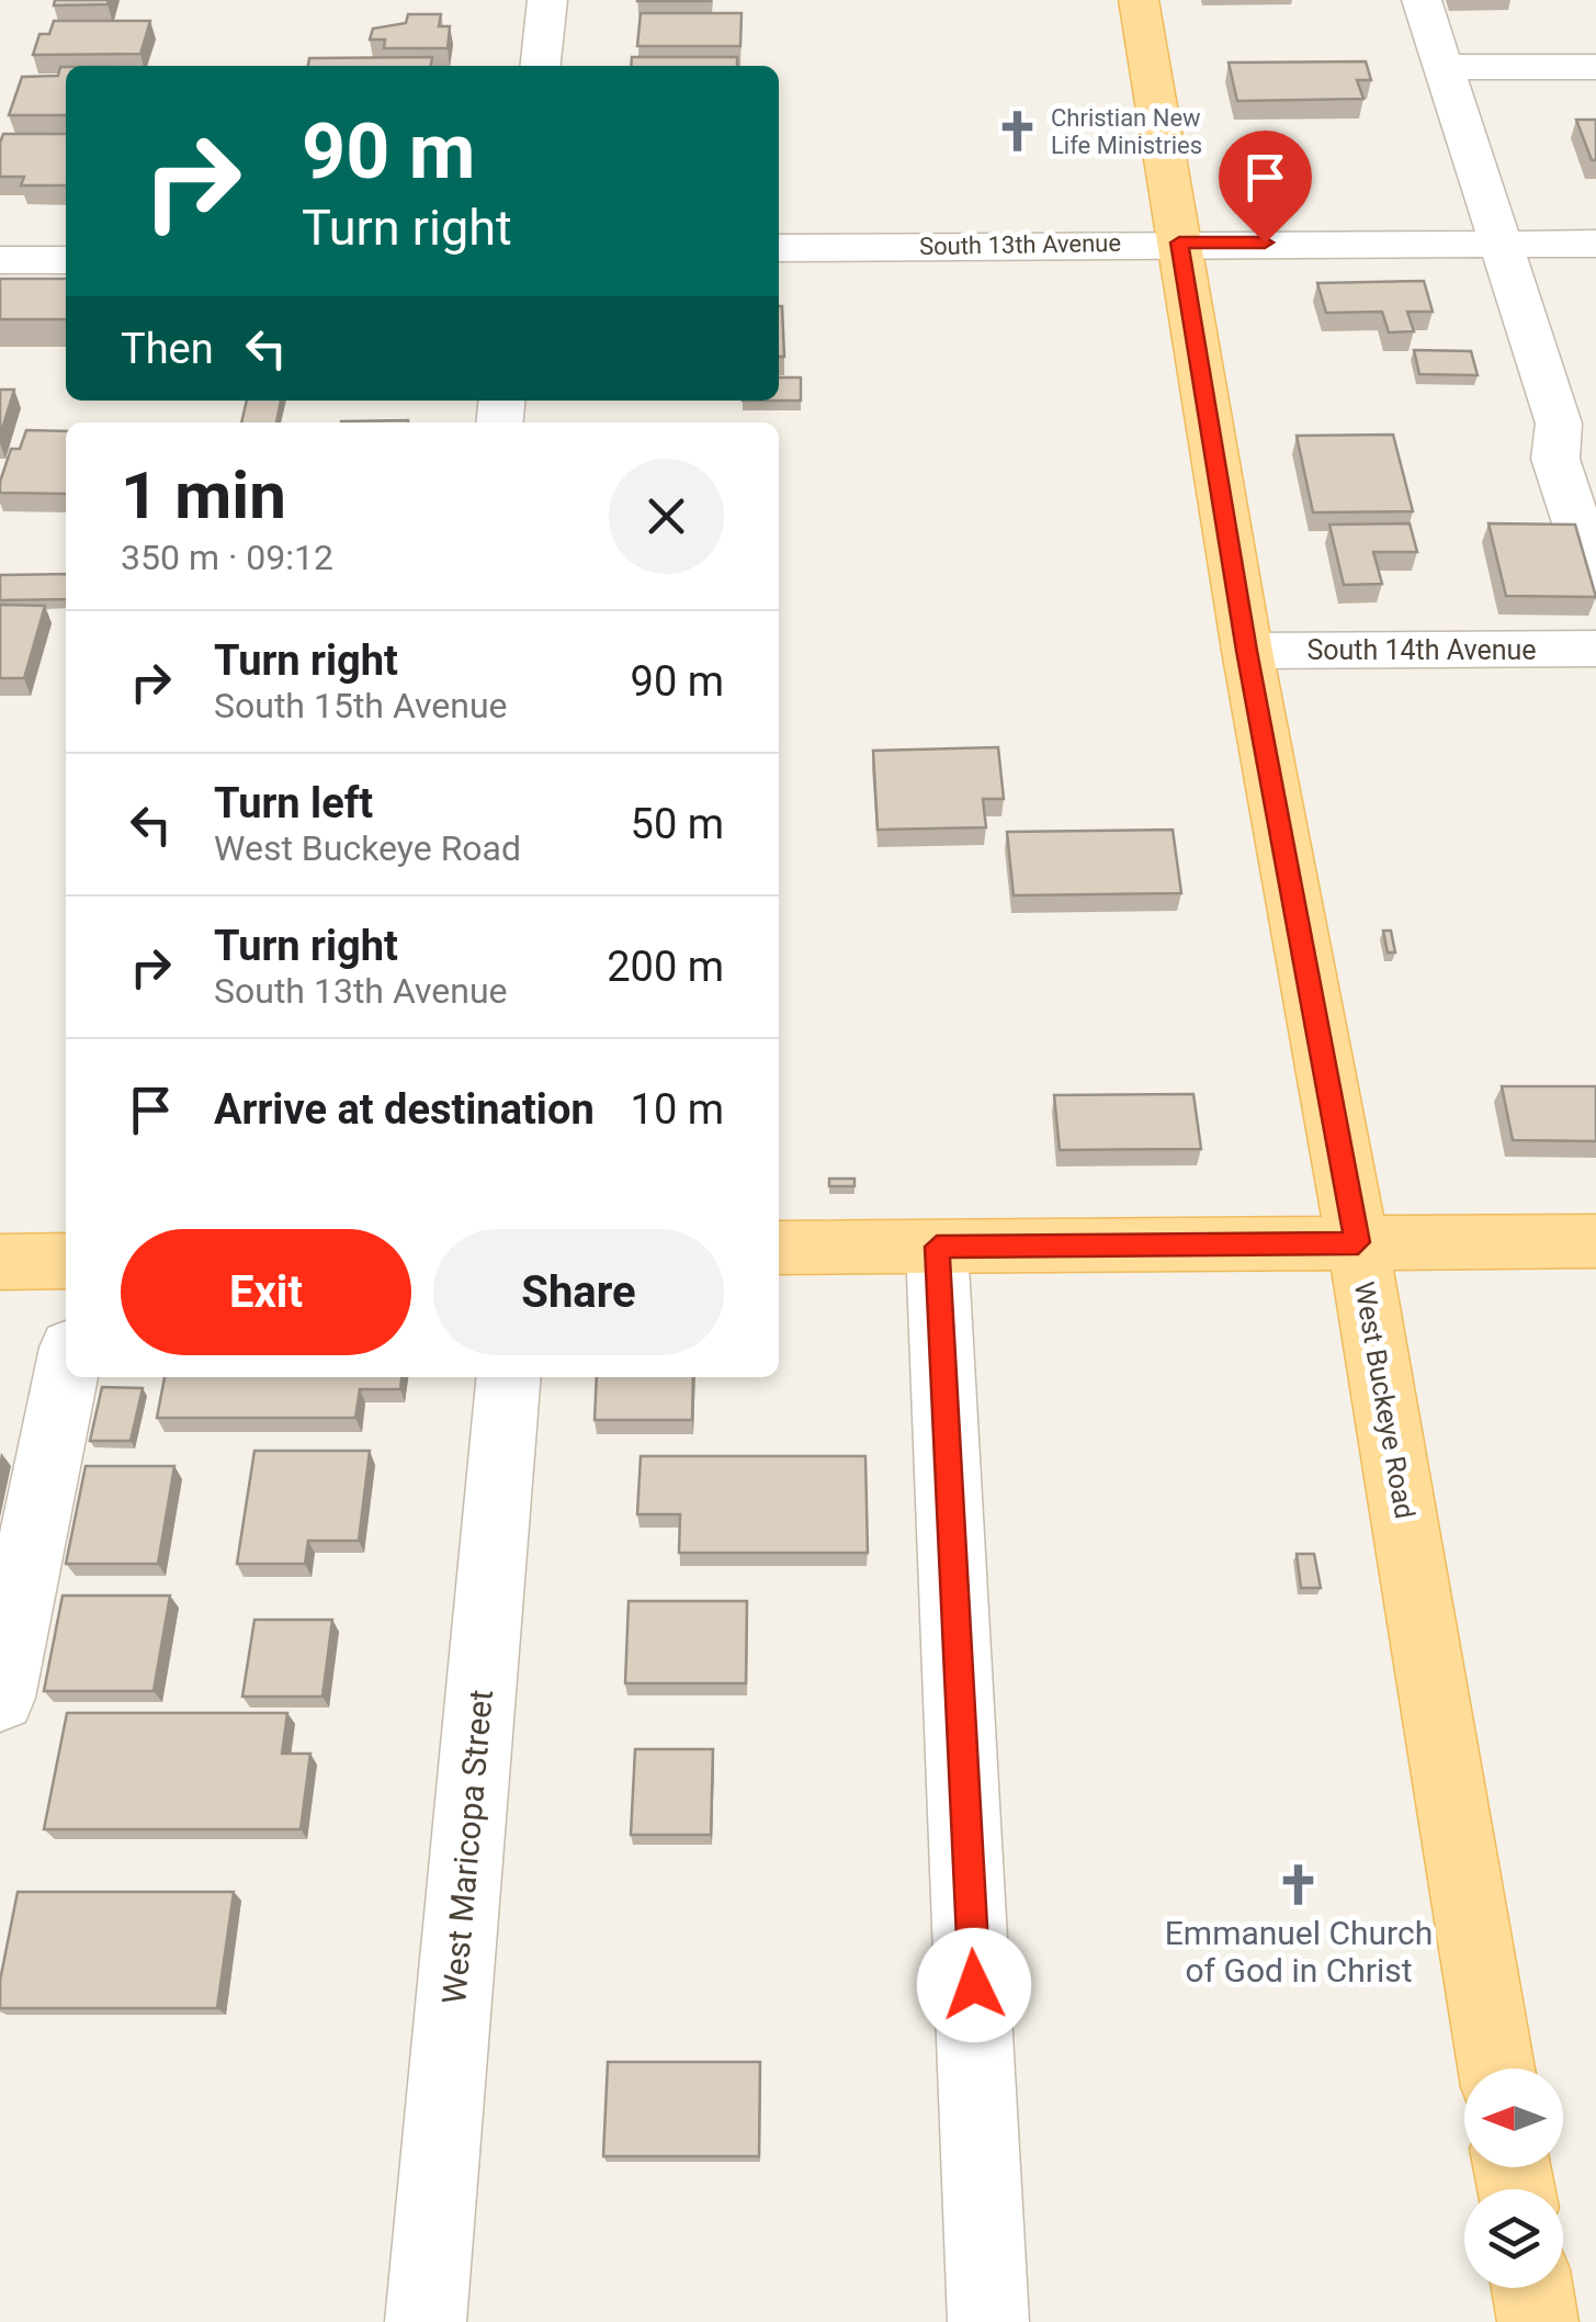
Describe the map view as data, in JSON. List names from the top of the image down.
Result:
{
  "streets": {
    "main road": ["West Buckeye Road"],
    "street": ["South 13th Avenue", "South 14th Avenue", "West Maricopa Street"]
  },
  "crossings": [
    ["South 13th Avenue", "West Buckeye Road"],
    ["South 14th Avenue", "West Buckeye Road"]
  ],
  "places": {
    "church": ["Christian New Life Ministries", "Emmanuel Church of God in Christ"]
  },
  "north": "left",
  "page": {
    "turn": ["90 m", "Turn right"],
    "then": "Then",
    "heading": ["1 min", "350 m · 09:12"],
    "list": [
      {
        "name": "Turn right",
        "note": "South 15th Avenue",
        "value": "90 m"
      },
      {
        "name": "Turn left",
        "note": "West Buckeye Road",
        "value": "50 m"
      },
      {
        "name": "Turn right",
        "note": "South 13th Avenue",
        "value": "200 m"
      },
      {
        "name": "Arrive at destination",
        "value": "10 m"
      }
    ],
    "buttons": ["Exit", "Share"]
  }
}
